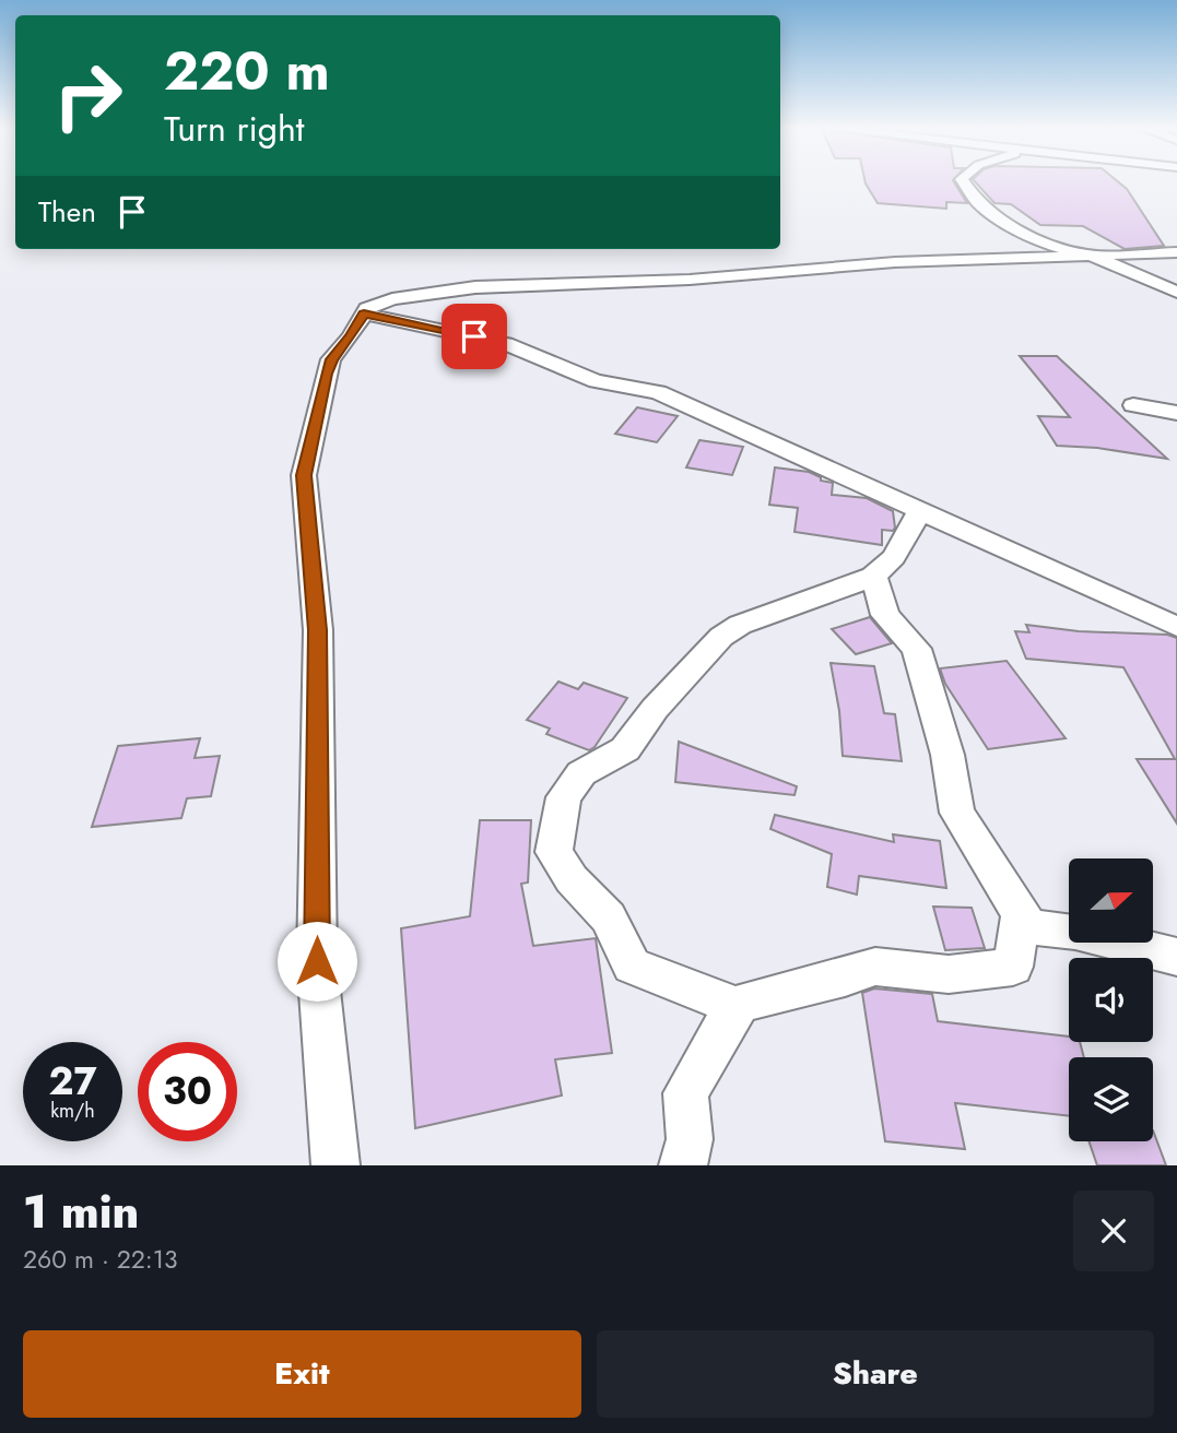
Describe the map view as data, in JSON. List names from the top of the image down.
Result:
{
  "north": "right",
  "page": {
    "turn": ["220 m", "Turn right"],
    "then": "Then",
    "speed": "27 km/h",
    "limit": "30",
    "heading": ["1 min", "260 m · 22:13"],
    "buttons": ["Exit", "Share"]
  }
}
